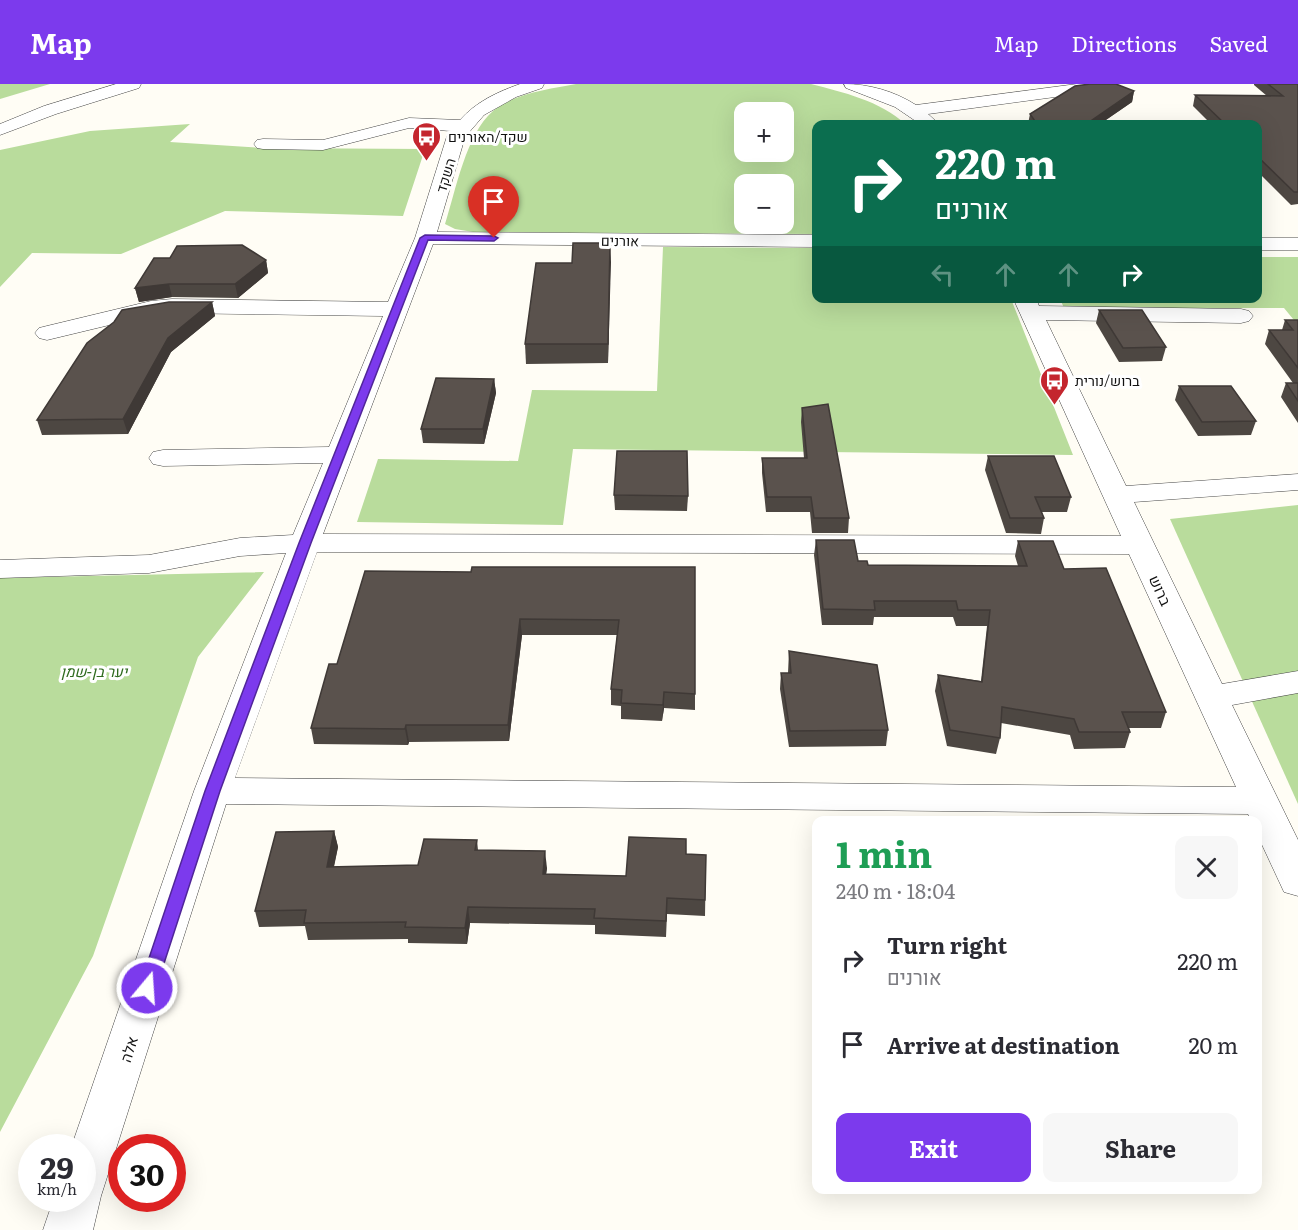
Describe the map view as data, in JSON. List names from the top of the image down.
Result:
{
  "streets": {
    "street": [
      "השקד",
      "אורנים",
      "ברוש",
      "אלה"
    ]
  },
  "crossings": [
    ["השקד", "אורנים"],
    ["השקד", "אלה"],
    ["אורנים", "אלה"]
  ],
  "parks": ["יער בן-שמן"],
  "places": {
    "bus stop": ["שקד/האורנים", "ברוש/נורית"]
  },
  "page": {
    "header": "Map",
    "nav": ["Map", "Directions", "Saved"],
    "map_buttons": ["+", "−"],
    "turn": ["220 m", "אורנים"],
    "heading": ["1 min", "240 m · 18:04"],
    "list": [
      {
        "name": "Turn right",
        "note": "אורנים",
        "value": "220 m"
      },
      {
        "name": "Arrive at destination",
        "value": "20 m"
      }
    ],
    "buttons": ["Exit", "Share"],
    "speed": "29 km/h",
    "limit": "30"
  }
}
